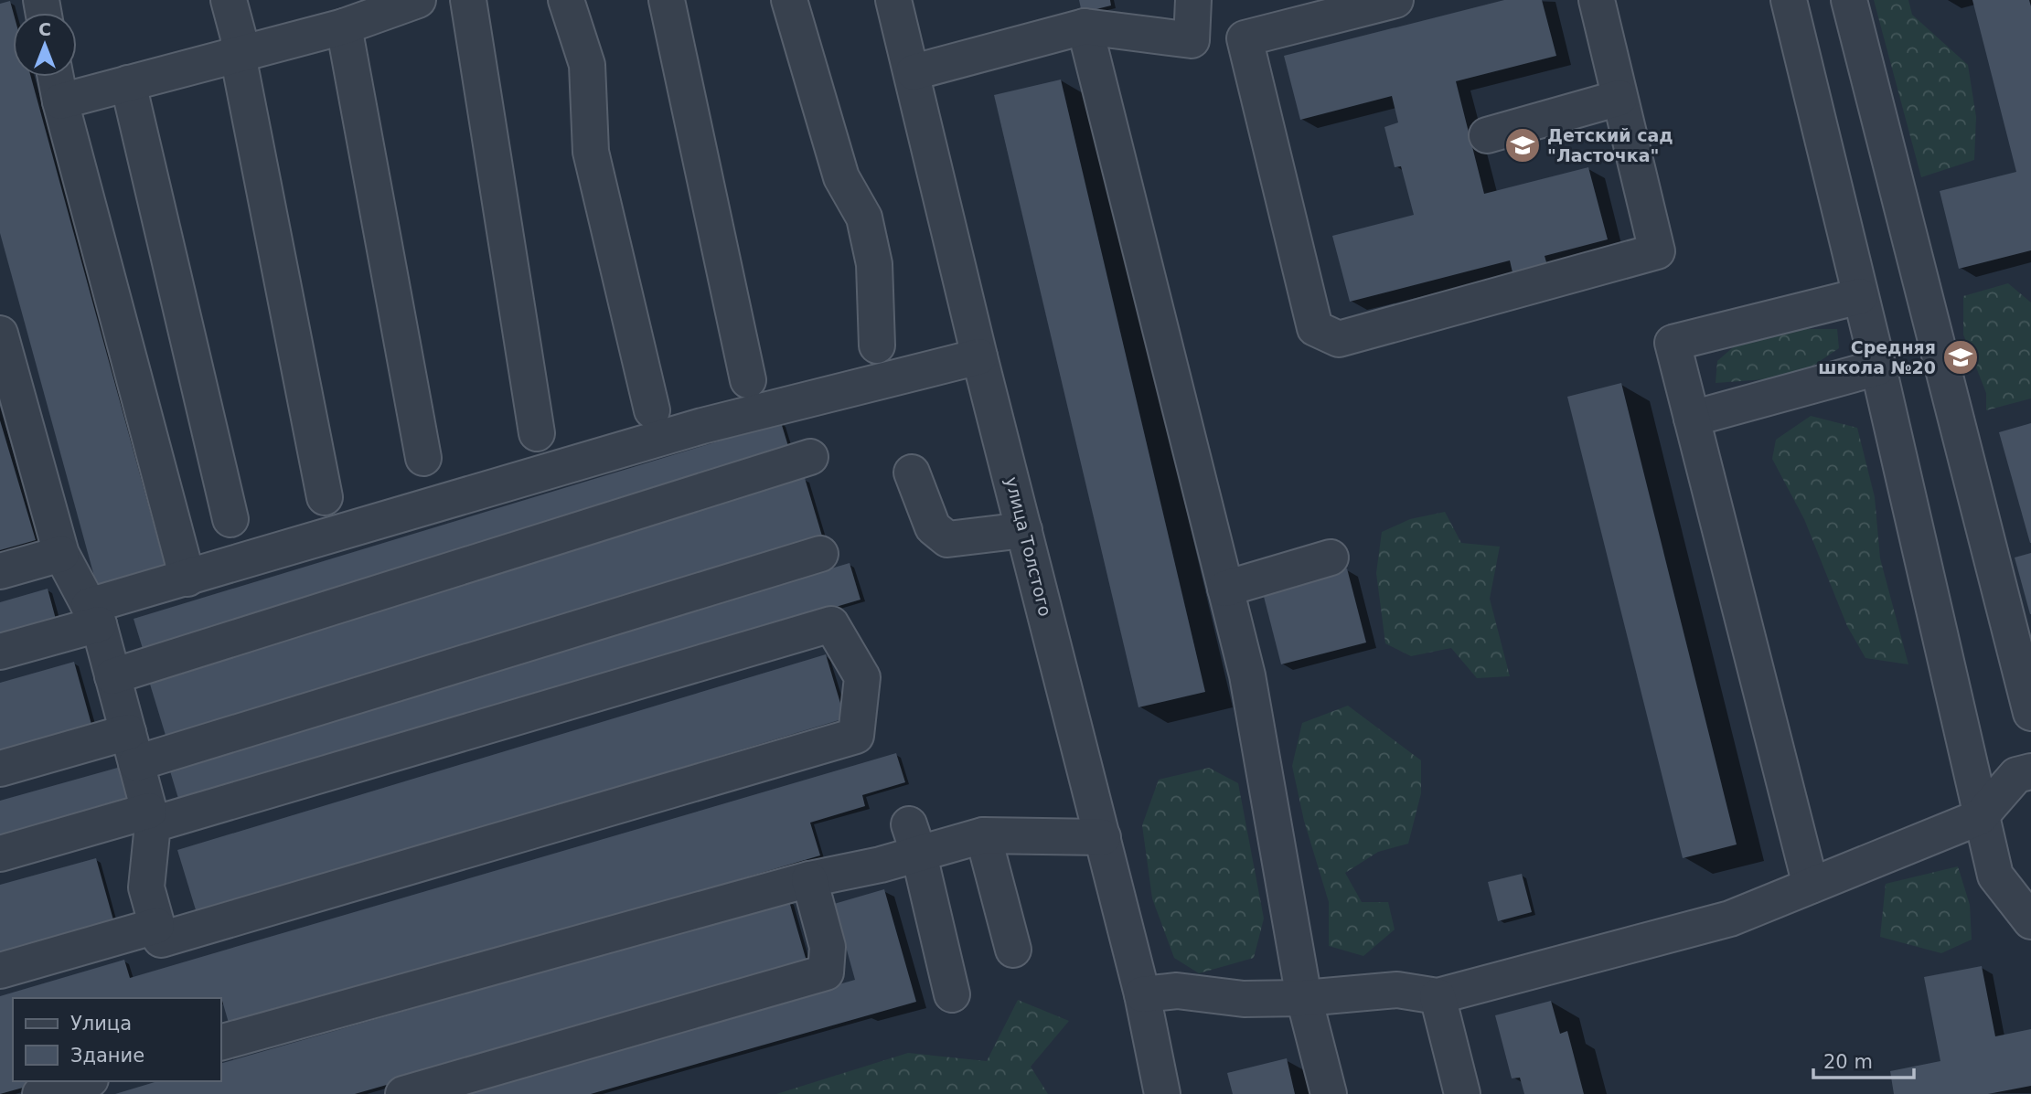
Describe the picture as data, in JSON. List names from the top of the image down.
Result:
{
  "streets": {
    "street": ["улица Толстого"]
  },
  "places": {
    "school or university": ["Детский сад \"Ласточка\"", "Средняя школа №20"]
  },
  "legend": ["Улица", "Здание"],
  "scale_bar": "20 m",
  "north": "top"
}
